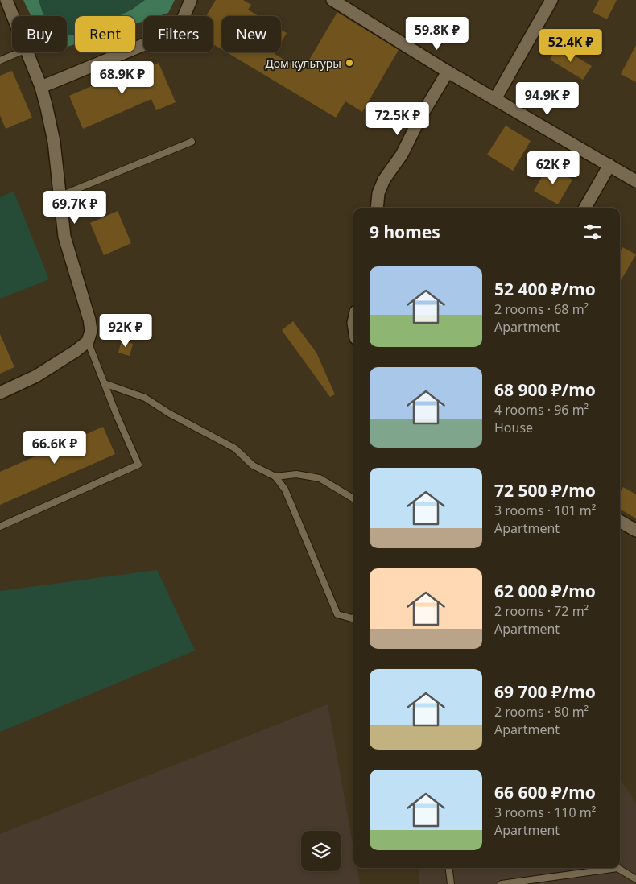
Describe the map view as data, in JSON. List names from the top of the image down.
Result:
{
  "places": ["Дом культуры"],
  "page": {
    "chip": [
      "Buy",
      "Rent",
      "Filters",
      "New"
    ],
    "price": [
      "59.8K ₽",
      "52.4K ₽",
      "68.9K ₽",
      "94.9K ₽",
      "72.5K ₽",
      "62K ₽",
      "69.7K ₽",
      "92K ₽",
      "66.6K ₽"
    ],
    "heading": "9 homes",
    "list": [
      {
        "name": "52 400 ₽/mo",
        "note": "2 rooms · 68 m² · Apartment"
      },
      {
        "name": "68 900 ₽/mo",
        "note": "4 rooms · 96 m² · House"
      },
      {
        "name": "72 500 ₽/mo",
        "note": "3 rooms · 101 m² · Apartment"
      },
      {
        "name": "62 000 ₽/mo",
        "note": "2 rooms · 72 m² · Apartment"
      },
      {
        "name": "69 700 ₽/mo",
        "note": "2 rooms · 80 m² · Apartment"
      },
      {
        "name": "66 600 ₽/mo",
        "note": "3 rooms · 110 m² · Apartment"
      }
    ]
  }
}
